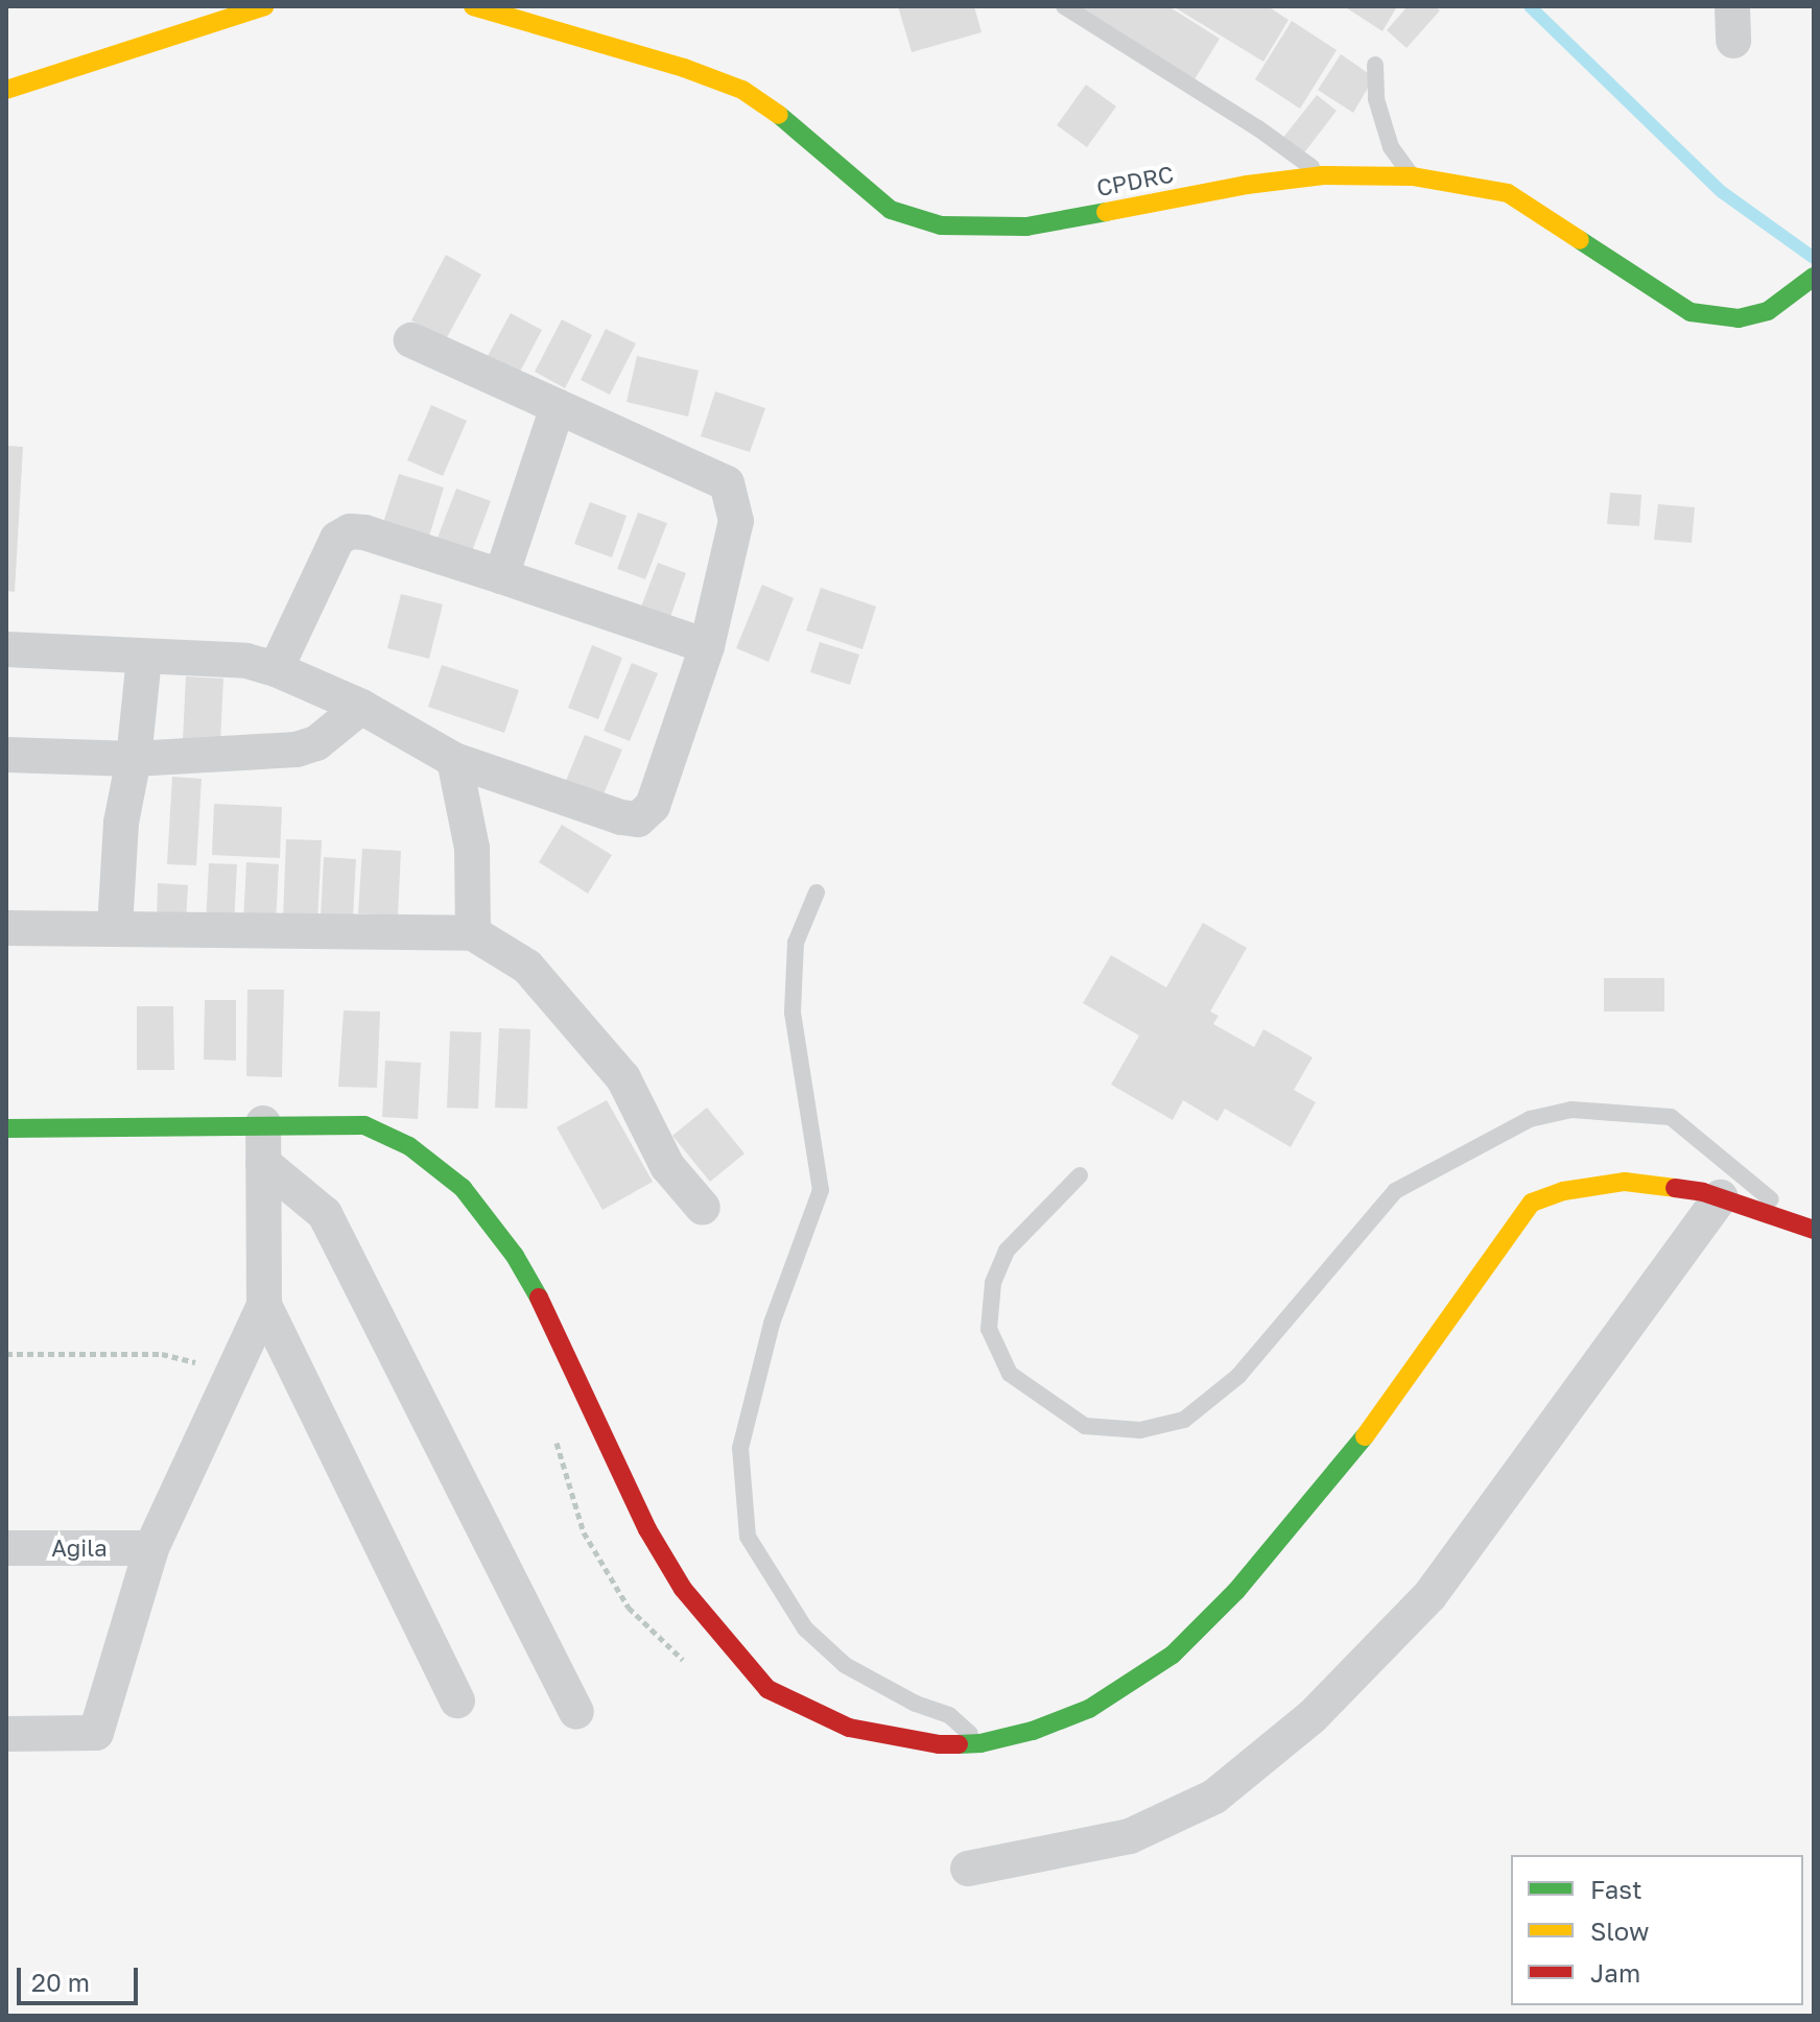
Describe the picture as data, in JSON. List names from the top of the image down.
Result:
{
  "streets": {
    "street": ["CPDRC", "Agila"]
  },
  "legend": ["Fast", "Slow", "Jam"],
  "scale_bar": "20 m"
}
